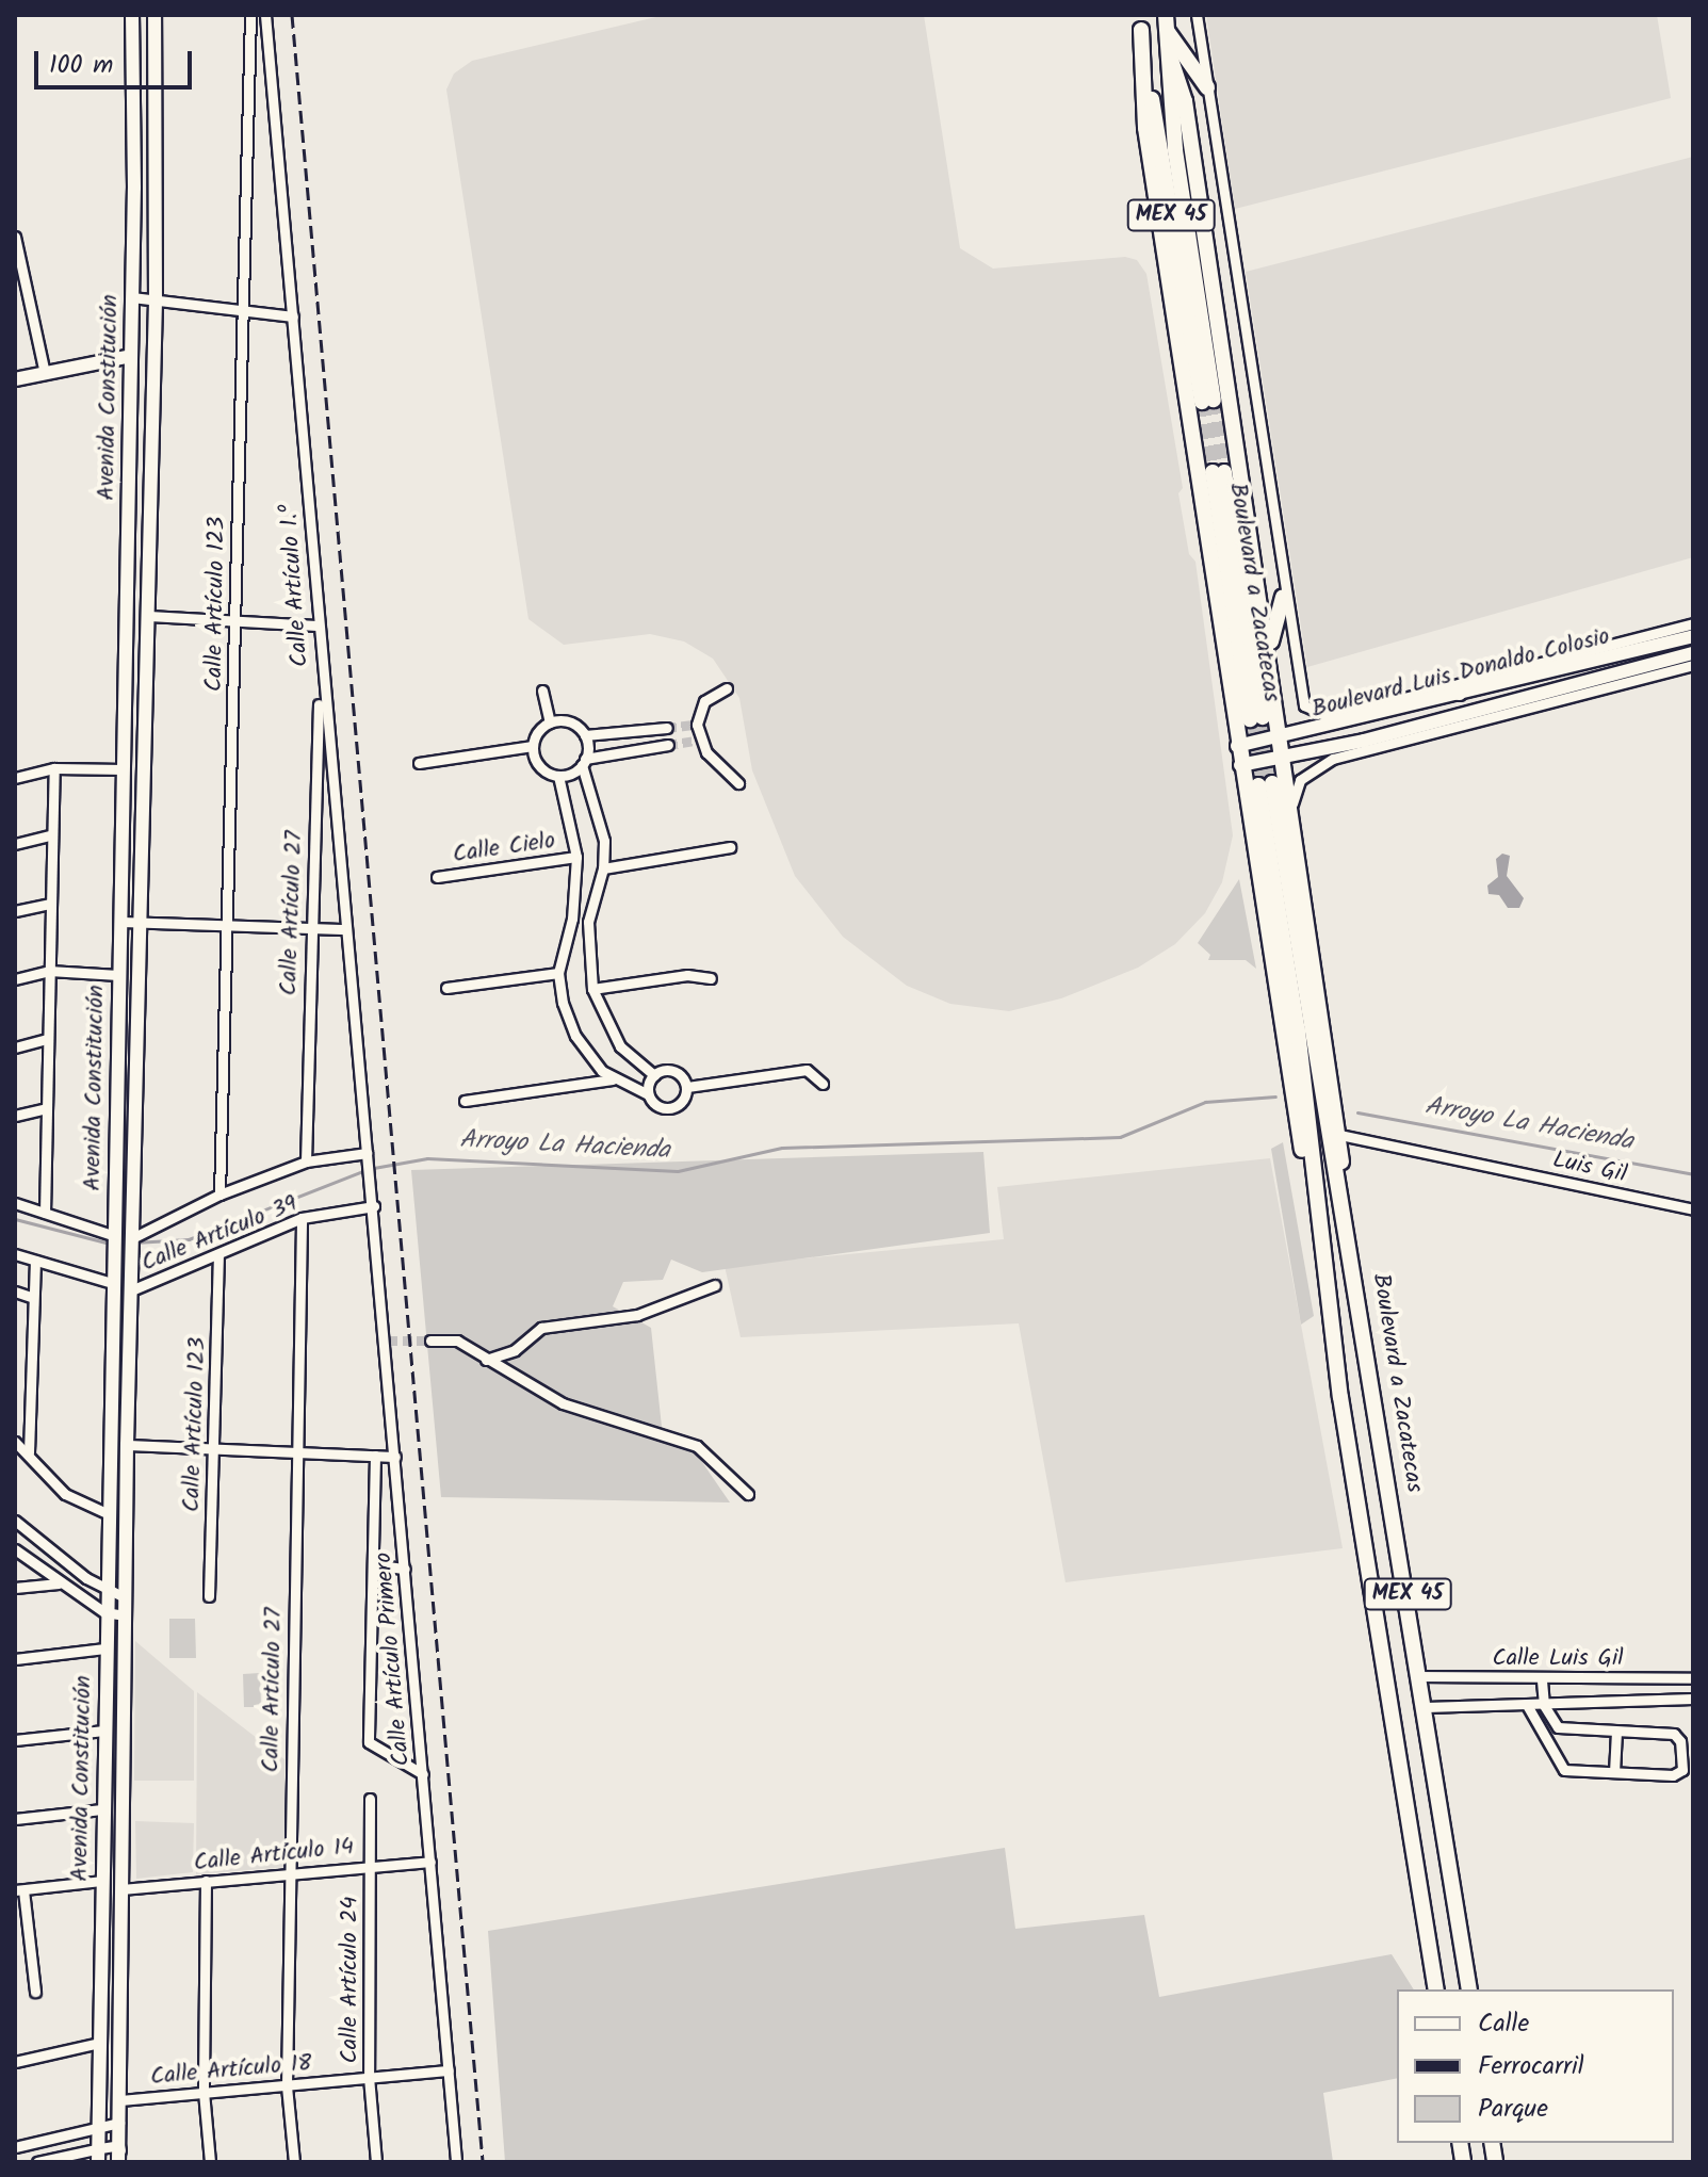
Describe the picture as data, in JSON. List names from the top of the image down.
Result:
{
  "streets": {
    "main road": [
      "MEX 45",
      "Avenida Constitución",
      "Boulevard a Zacatecas",
      "Boulevard Luis Donaldo Colosio"
    ],
    "street": [
      "Calle Artículo 1.º",
      "Calle Artículo 123",
      "Calle Cielo",
      "Calle Artículo 27",
      "Luis Gil",
      "Calle Artículo 39",
      "Calle Artículo Primero",
      "Calle Luis Gil",
      "Calle Artículo 14",
      "Calle Artículo 24",
      "Calle Artículo 18"
    ]
  },
  "crossings": [
    ["Avenida Constitución", "Calle Artículo 39"],
    ["Avenida Constitución", "Calle Artículo 14"],
    ["Avenida Constitución", "Calle Artículo 18"],
    ["Calle Artículo 1.º", "Calle Artículo 27"],
    ["Calle Artículo 1.º", "Calle Artículo 39"],
    ["Calle Artículo 1.º", "Calle Artículo Primero"],
    ["Boulevard a Zacatecas", "Luis Gil"],
    ["Boulevard a Zacatecas", "Calle Luis Gil"],
    ["Calle Artículo 123", "Calle Artículo 39"],
    ["Calle Artículo 27", "Calle Artículo 39"],
    ["Calle Artículo 27", "Calle Artículo 14"],
    ["Calle Artículo 27", "Calle Artículo 18"],
    ["Calle Artículo 39", "Calle Artículo Primero"],
    ["Calle Artículo Primero", "Calle Artículo 14"],
    ["Calle Artículo Primero", "Calle Artículo 18"],
    ["Calle Artículo 14", "Calle Artículo 24"],
    ["Calle Artículo 24", "Calle Artículo 18"]
  ],
  "water": ["Arroyo La Hacienda"],
  "legend": ["Calle", "Ferrocarril", "Parque"],
  "scale_bar": "100 m"
}
